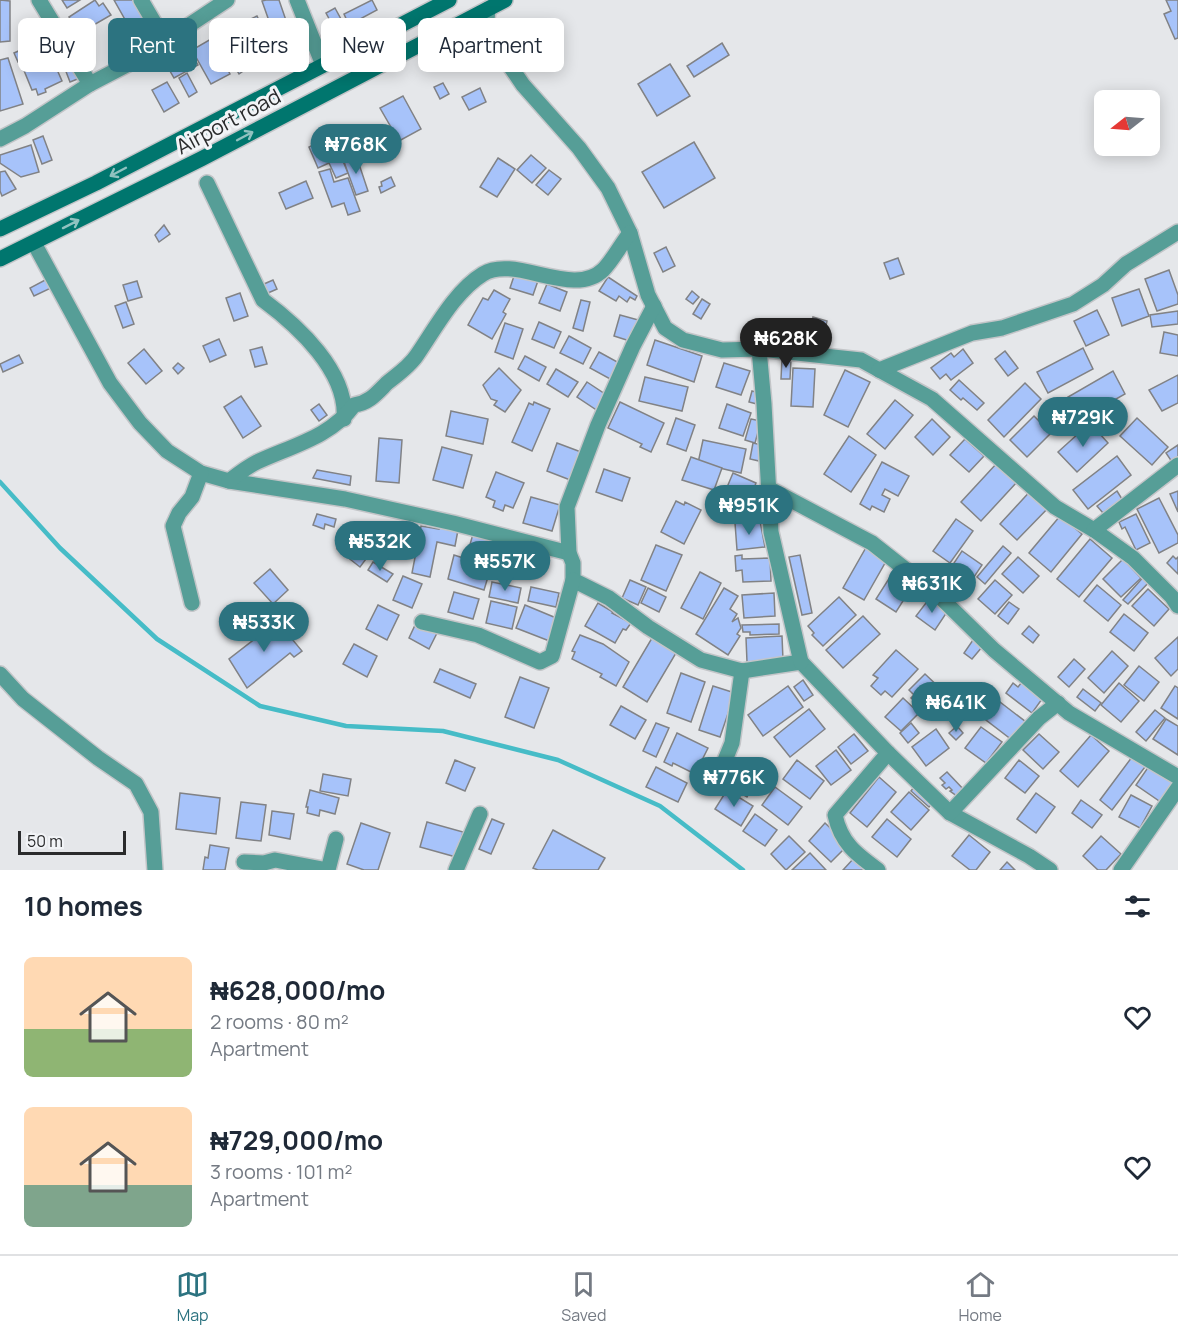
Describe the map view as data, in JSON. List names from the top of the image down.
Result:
{
  "streets": {
    "main road": ["Airport road"]
  },
  "scale_bar": "50 m",
  "north": "left",
  "page": {
    "chip": [
      "Buy",
      "Rent",
      "Filters",
      "New",
      "Apartment"
    ],
    "price": [
      "₦768K",
      "₦628K",
      "₦729K",
      "₦951K",
      "₦532K",
      "₦557K",
      "₦631K",
      "₦533K",
      "₦641K",
      "₦776K"
    ],
    "scale": "50 m",
    "heading": "10 homes",
    "list": [
      {
        "name": "₦628,000/mo",
        "note": "2 rooms · 80 m² · Apartment"
      },
      {
        "name": "₦729,000/mo",
        "note": "3 rooms · 101 m² · Apartment"
      }
    ],
    "tabs": ["Map", "Saved", "Home"]
  }
}
